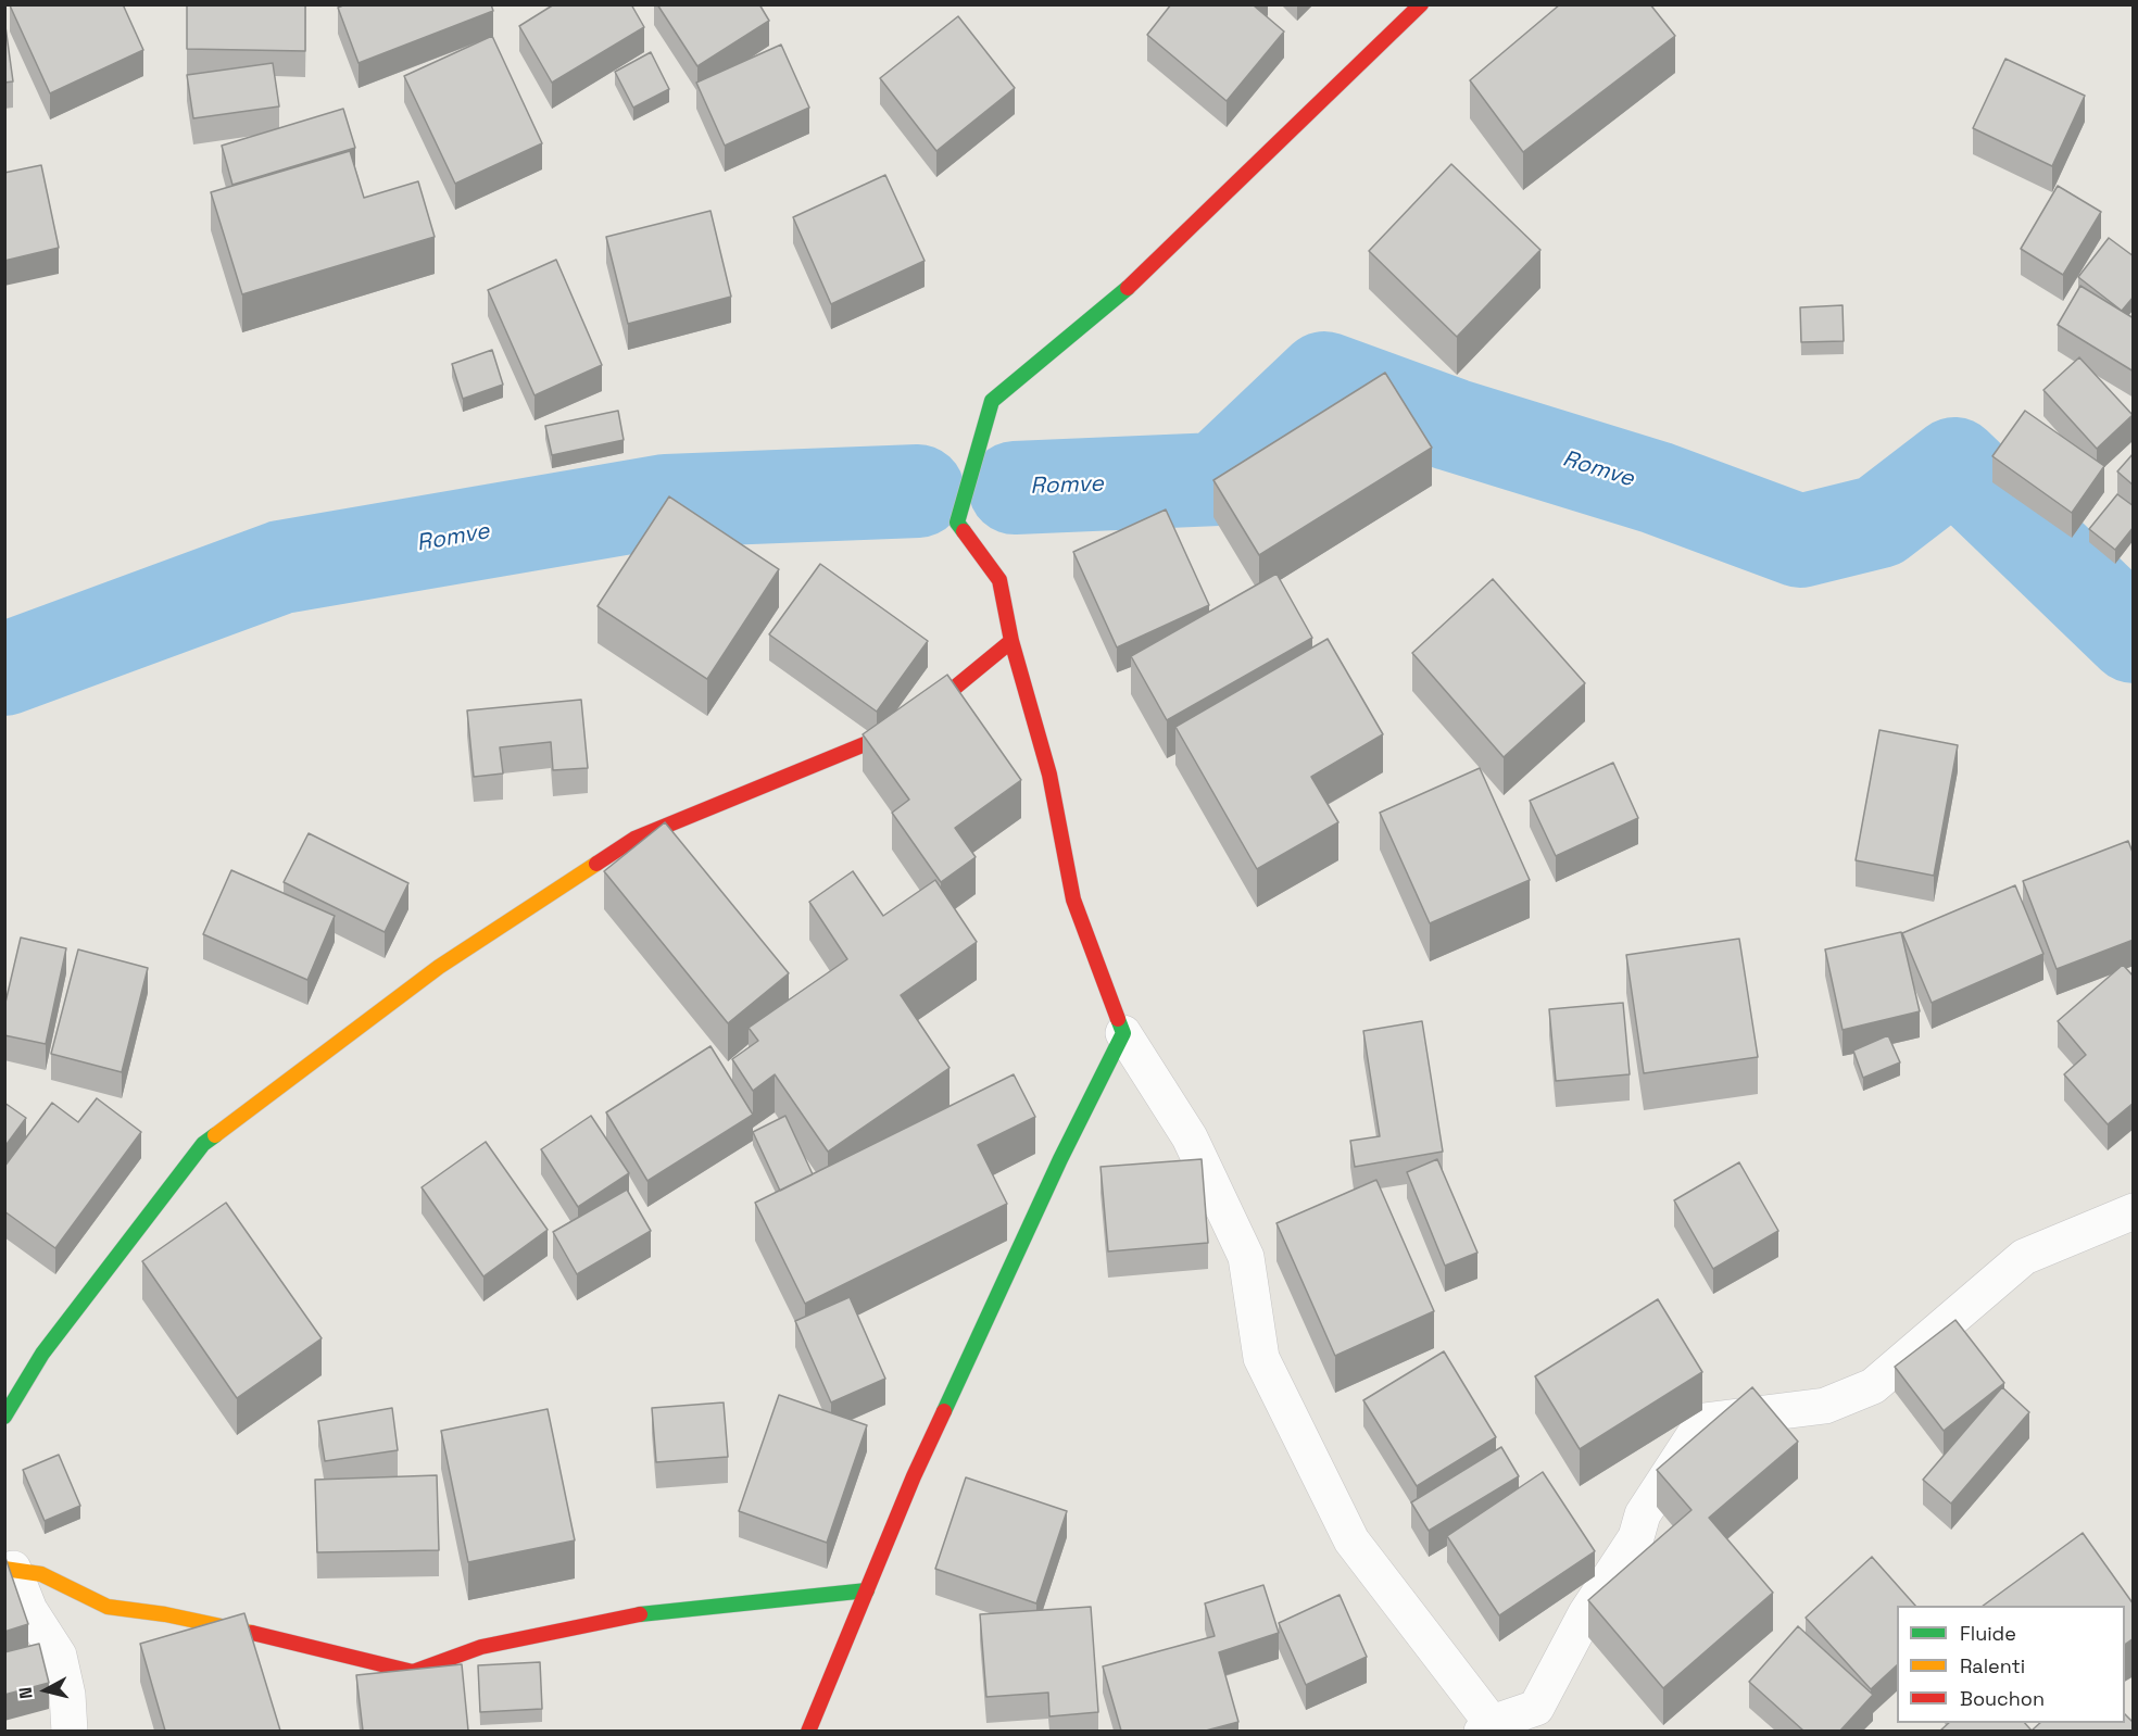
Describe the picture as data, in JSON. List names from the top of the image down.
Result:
{
  "water": ["Romve"],
  "legend": ["Fluide", "Ralenti", "Bouchon"],
  "north": "left"
}
